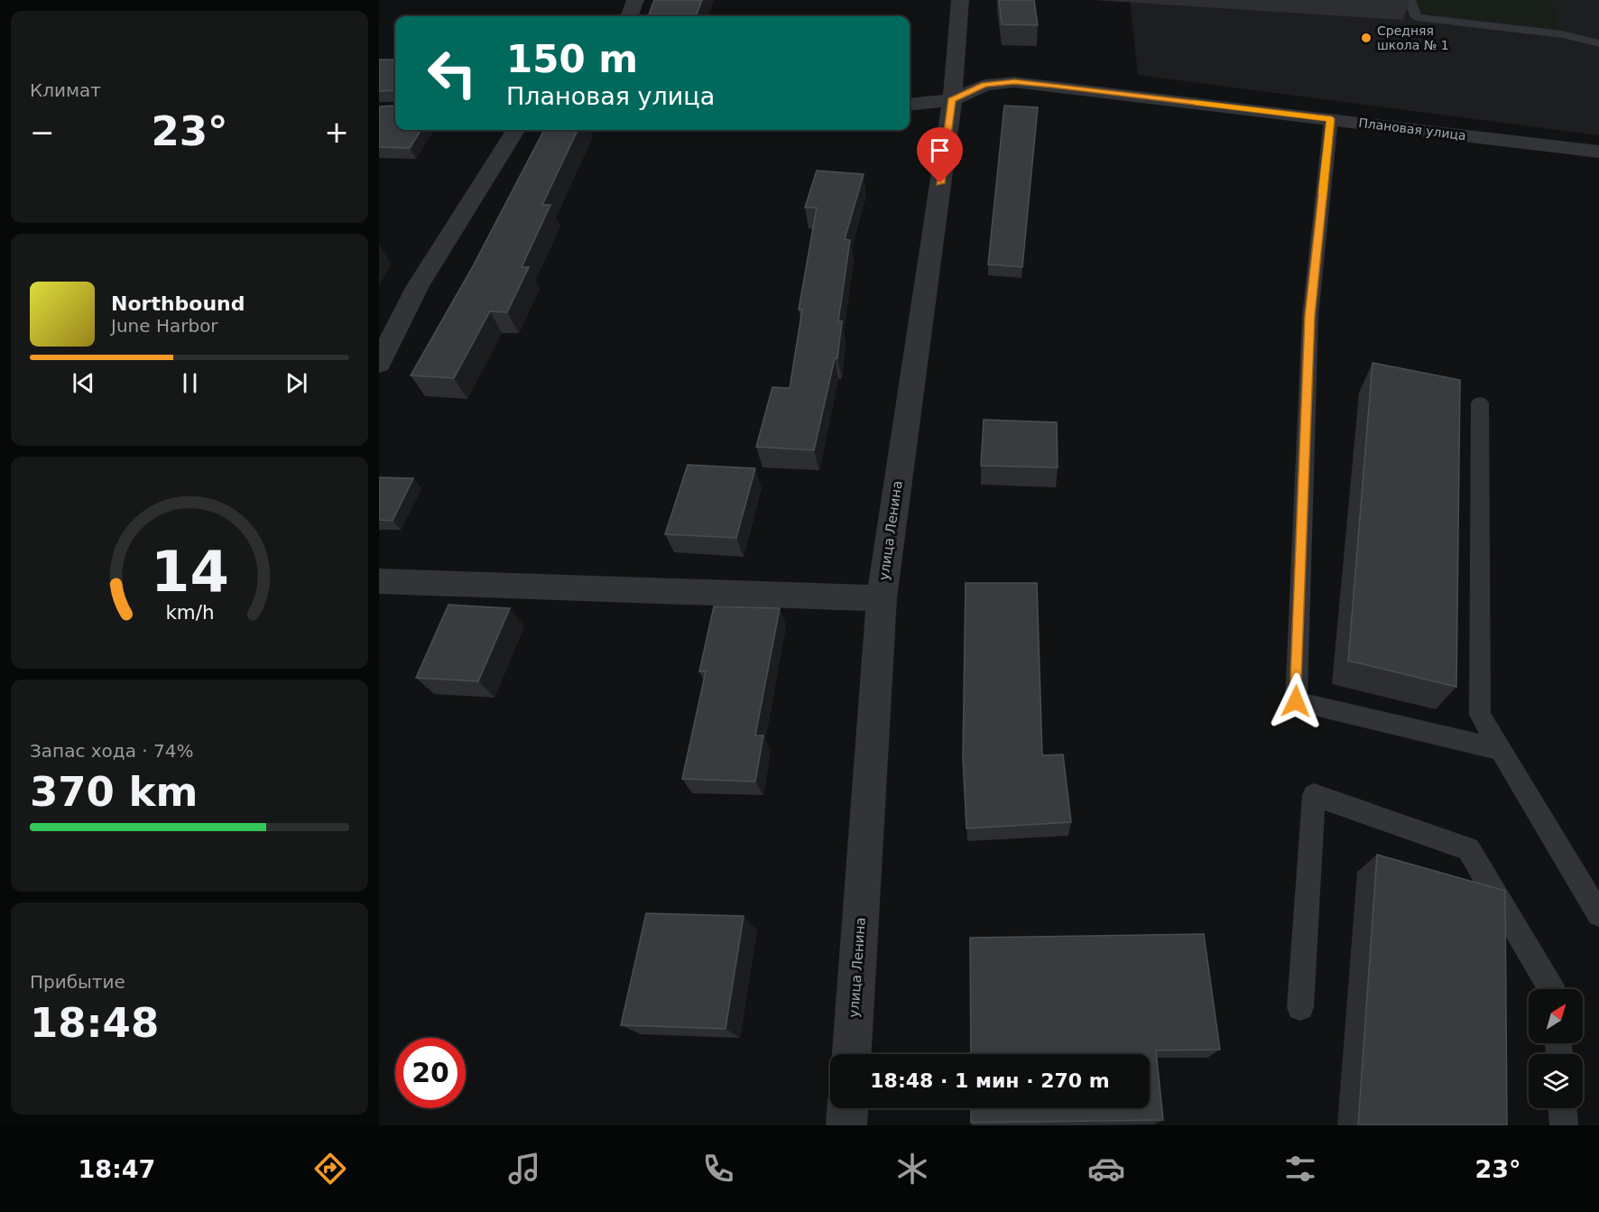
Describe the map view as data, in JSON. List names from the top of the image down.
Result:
{
  "streets": {
    "street": ["Плановая улица", "улица Ленина"]
  },
  "crossings": [
    ["Плановая улица", "улица Ленина"]
  ],
  "places": ["Средняя школа № 1"],
  "north": "top right",
  "page": {
    "tile": [
      "Климат",
      ["Запас хода · 74%", "370 km"],
      ["Прибытие", "18:48"]
    ],
    "turn": ["150 m", "Плановая улица"],
    "heat": ["−", "23°", "+"],
    "song": ["Northbound", "June Harbor"],
    "limit": "20",
    "trip": "18:48 · 1 мин · 270 m",
    "tabs": ["18:47", "23°"],
    "gauge": ["14", "km/h"]
  }
}
